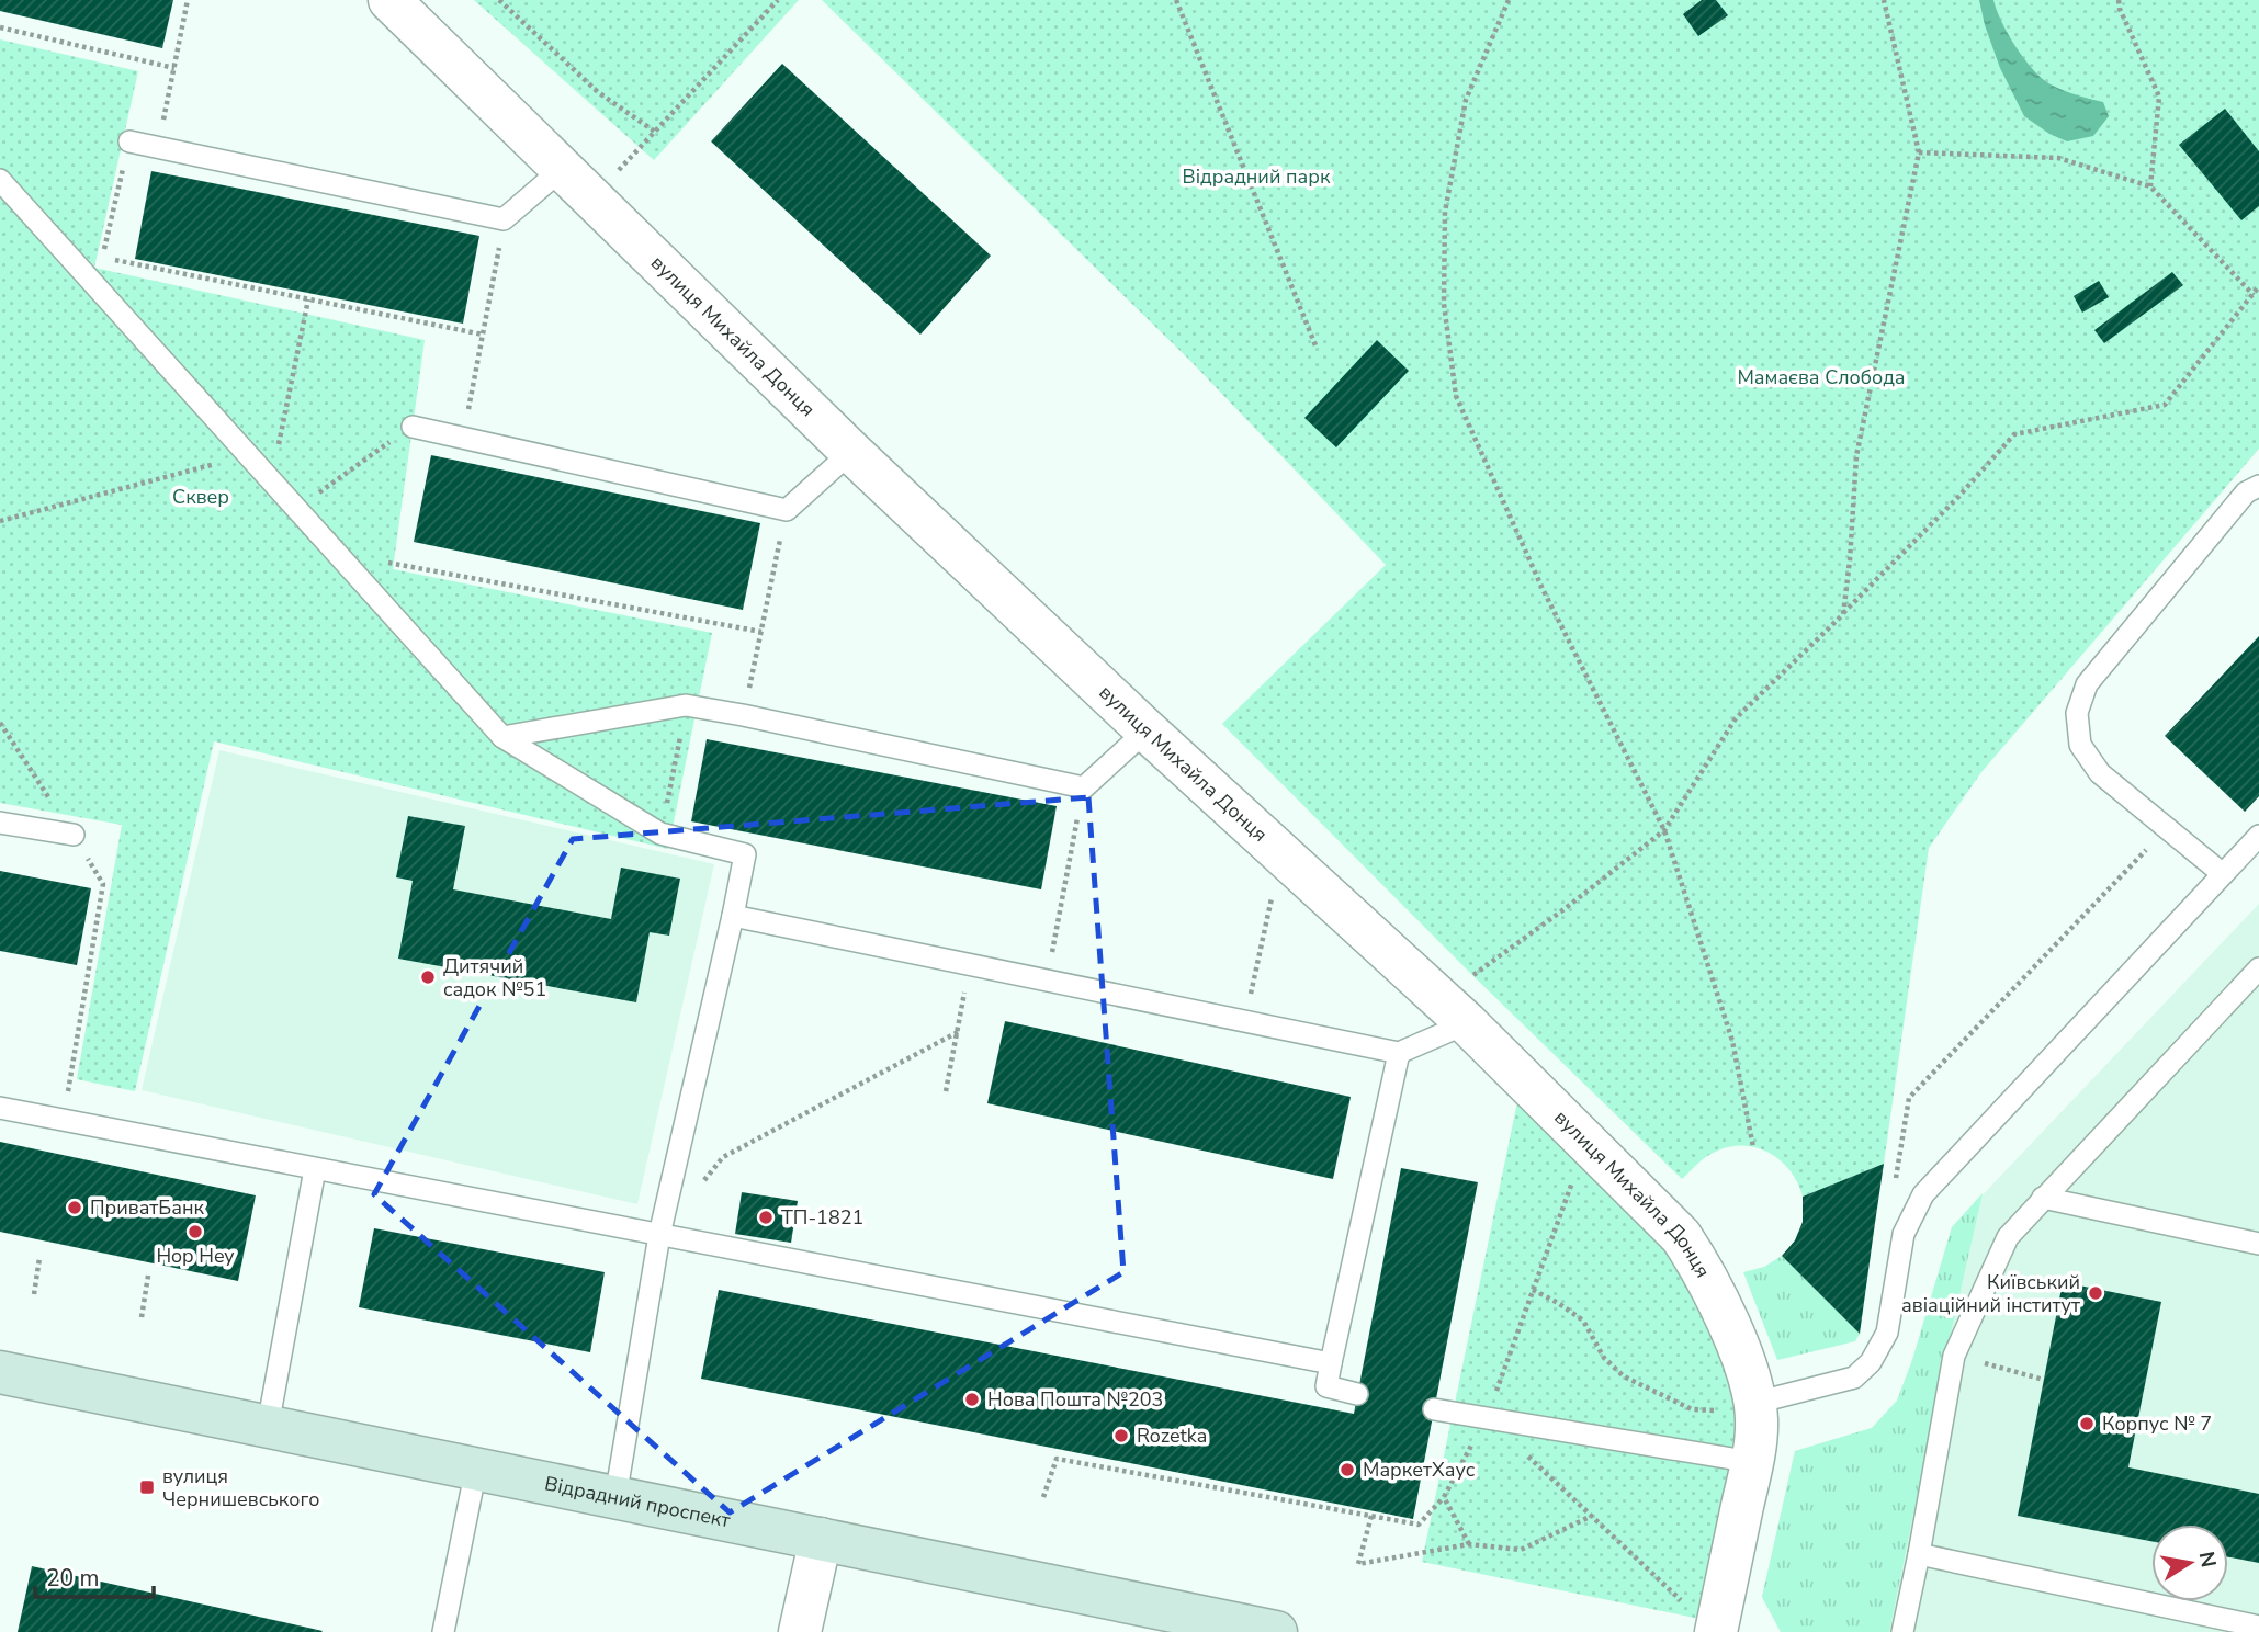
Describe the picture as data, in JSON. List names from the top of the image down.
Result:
{
  "streets": {
    "main road": ["Відрадний проспект"],
    "street": ["вулиця Михайла Донця"]
  },
  "parks": ["Відрадний парк", "Мамаєва Слобода", "Сквер"],
  "places": {
    "other": [
      "Дитячий садок №51",
      "ПриватБанк",
      "ТП-1821",
      "Hop Hey",
      "Київський авіаційний інститут",
      "Нова Пошта №203",
      "Корпус № 7",
      "Rozetka",
      "МаркетХаус"
    ],
    "transit": ["вулиця Чернишевського"]
  },
  "scale_bar": "20 m",
  "north": "right"
}
